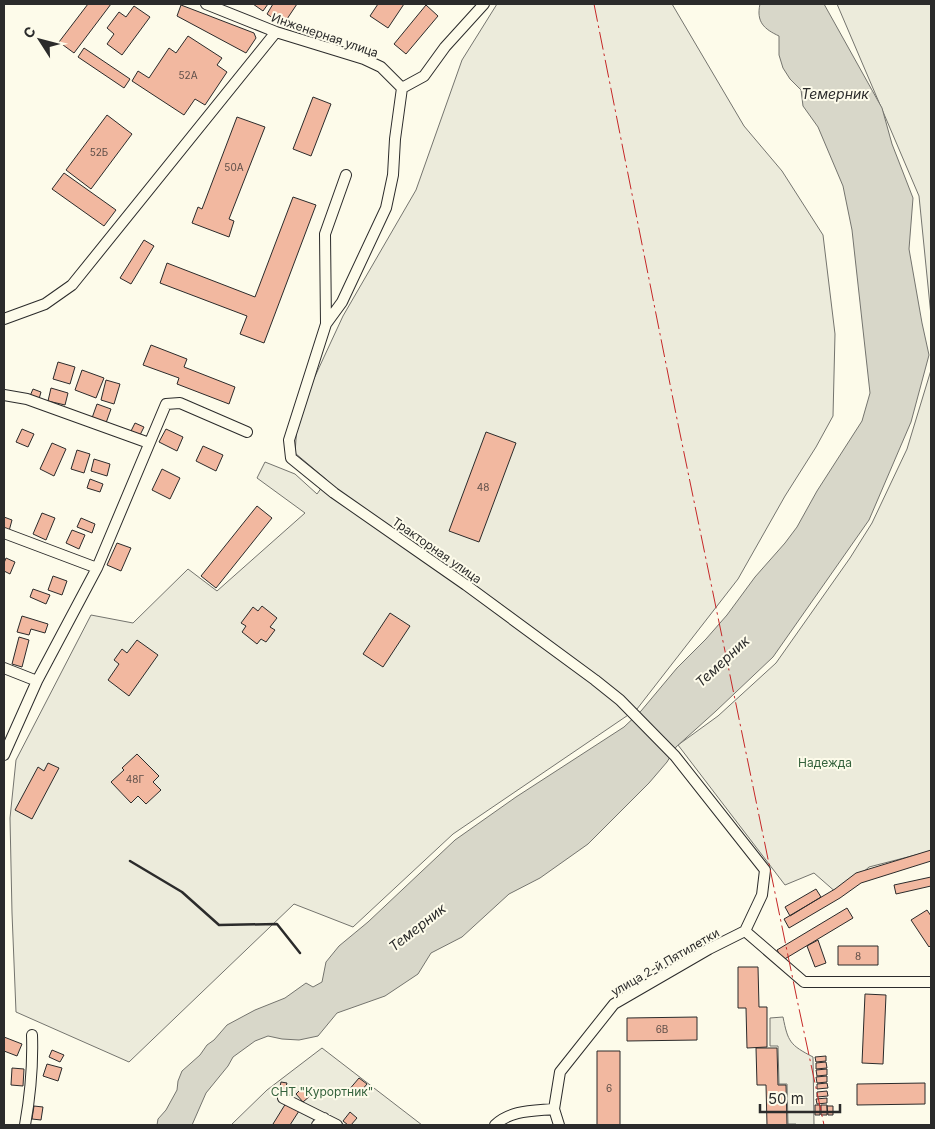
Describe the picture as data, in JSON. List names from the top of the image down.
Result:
{
  "streets": {
    "street": ["Инженерная улица", "Тракторная улица", "улица 2-й Пятилетки"]
  },
  "crossings": [
    ["Инженерная улица", "Тракторная улица"],
    ["Тракторная улица", "улица 2-й Пятилетки"]
  ],
  "water": ["Темерник"],
  "parks": ["Надежда", "СНТ \"Курортник\""],
  "house_numbers": [
    "52А",
    "52Б",
    "50А",
    "48",
    "48Г",
    "8",
    "6В",
    "6"
  ],
  "scale_bar": "50 m",
  "north": "top left"
}
